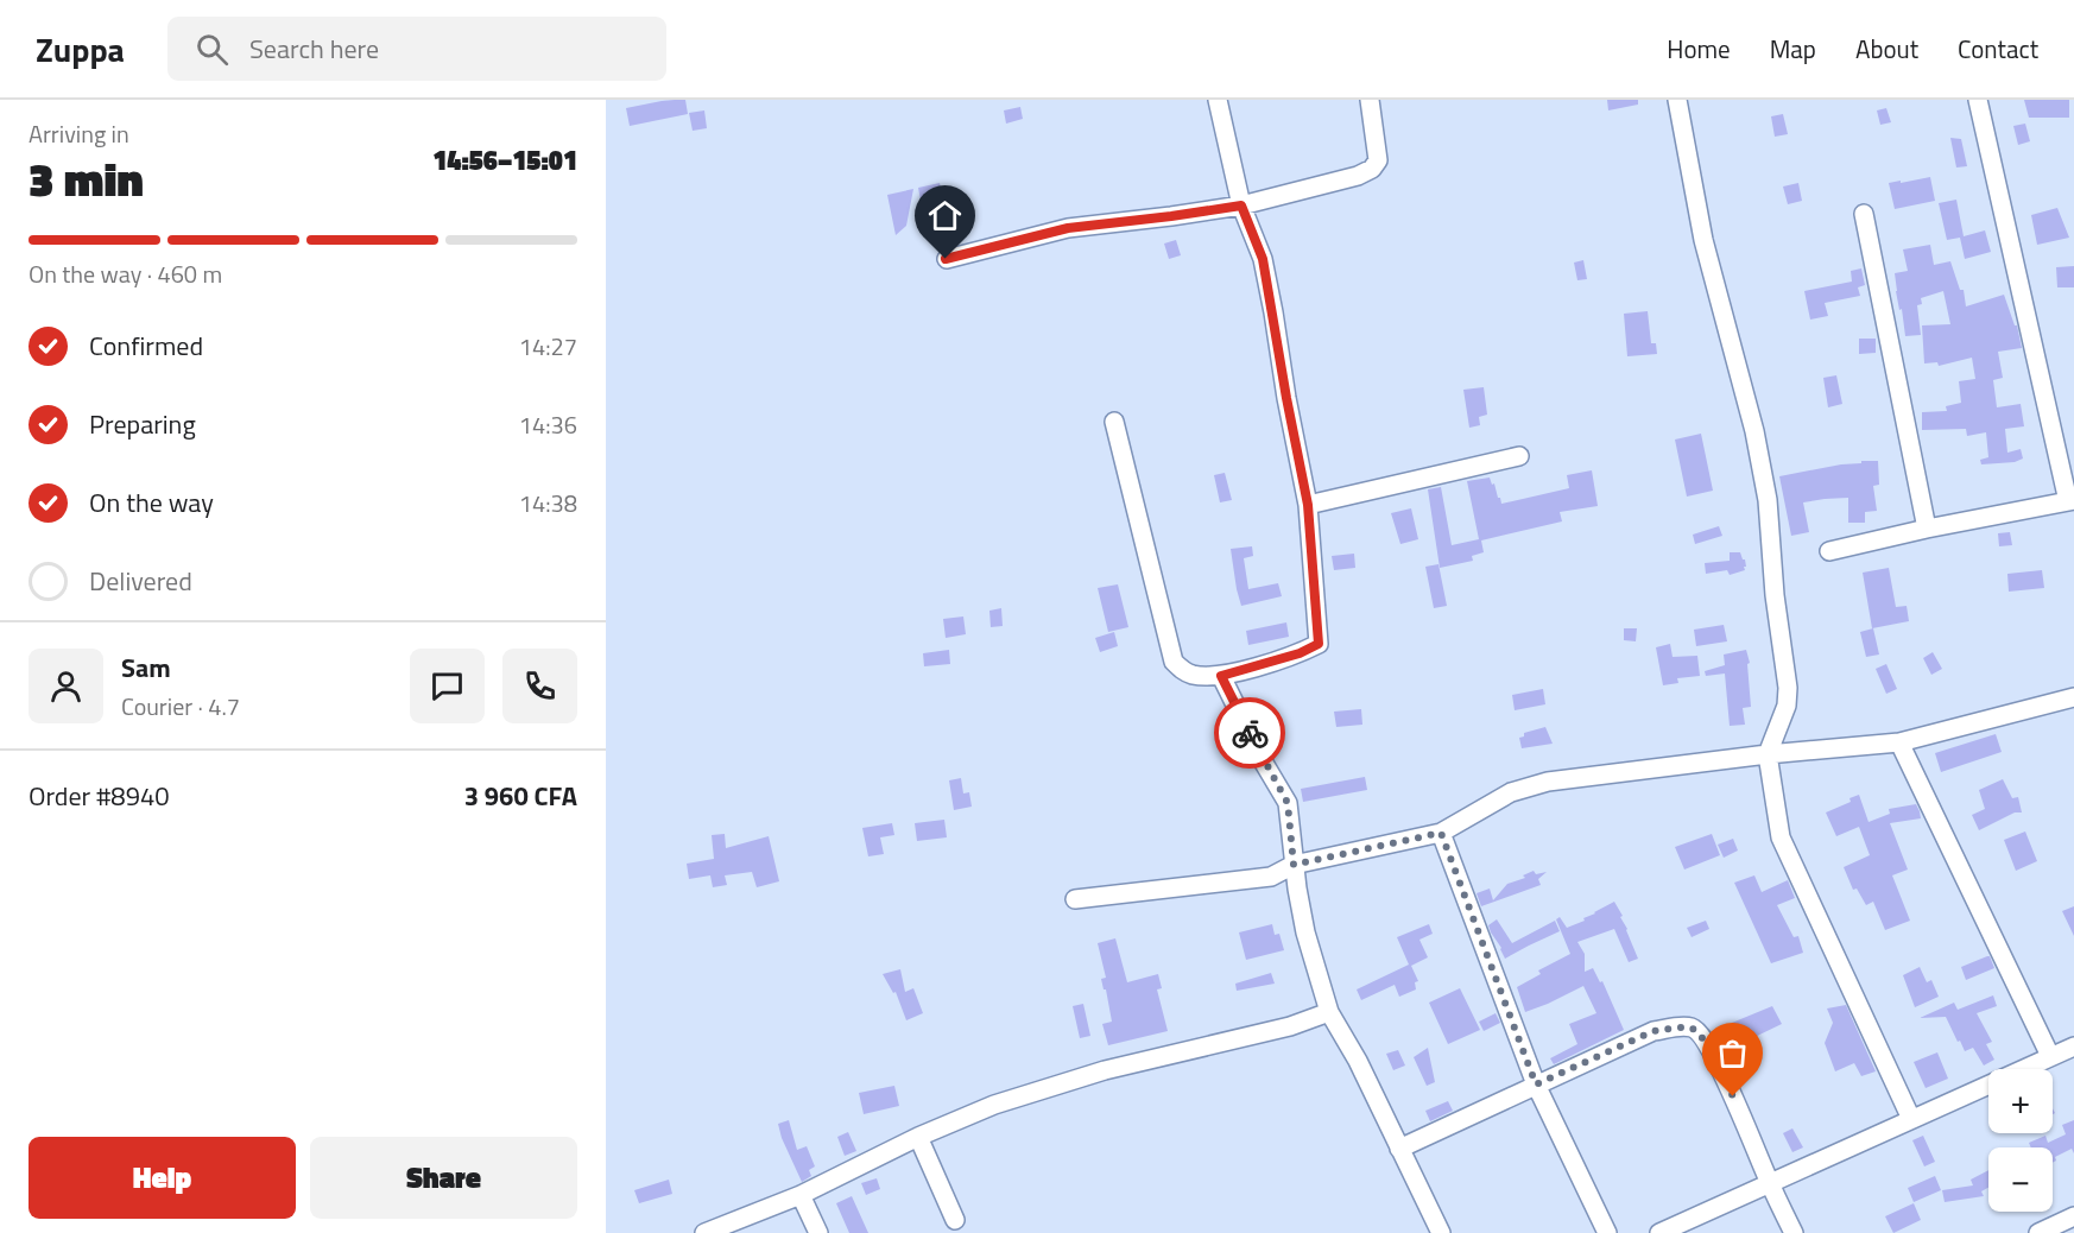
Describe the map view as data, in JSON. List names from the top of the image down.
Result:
{
  "page": {
    "header": "Zuppa",
    "search": "Search here",
    "nav": [
      "Home",
      "Map",
      "About",
      "Contact"
    ],
    "heading": ["3 min", "Arriving in", "14:56–15:01"],
    "panel": [
      "Sam",
      "Courier · 4.7",
      "Order #8940",
      "3 960 CFA"
    ],
    "bar": "On the way · 460 m",
    "list": [
      ["Confirmed", "14:27"],
      ["Preparing", "14:36"],
      ["On the way", "14:38"],
      "Delivered"
    ],
    "map_buttons": ["+", "−"],
    "buttons": ["Help", "Share"]
  }
}
